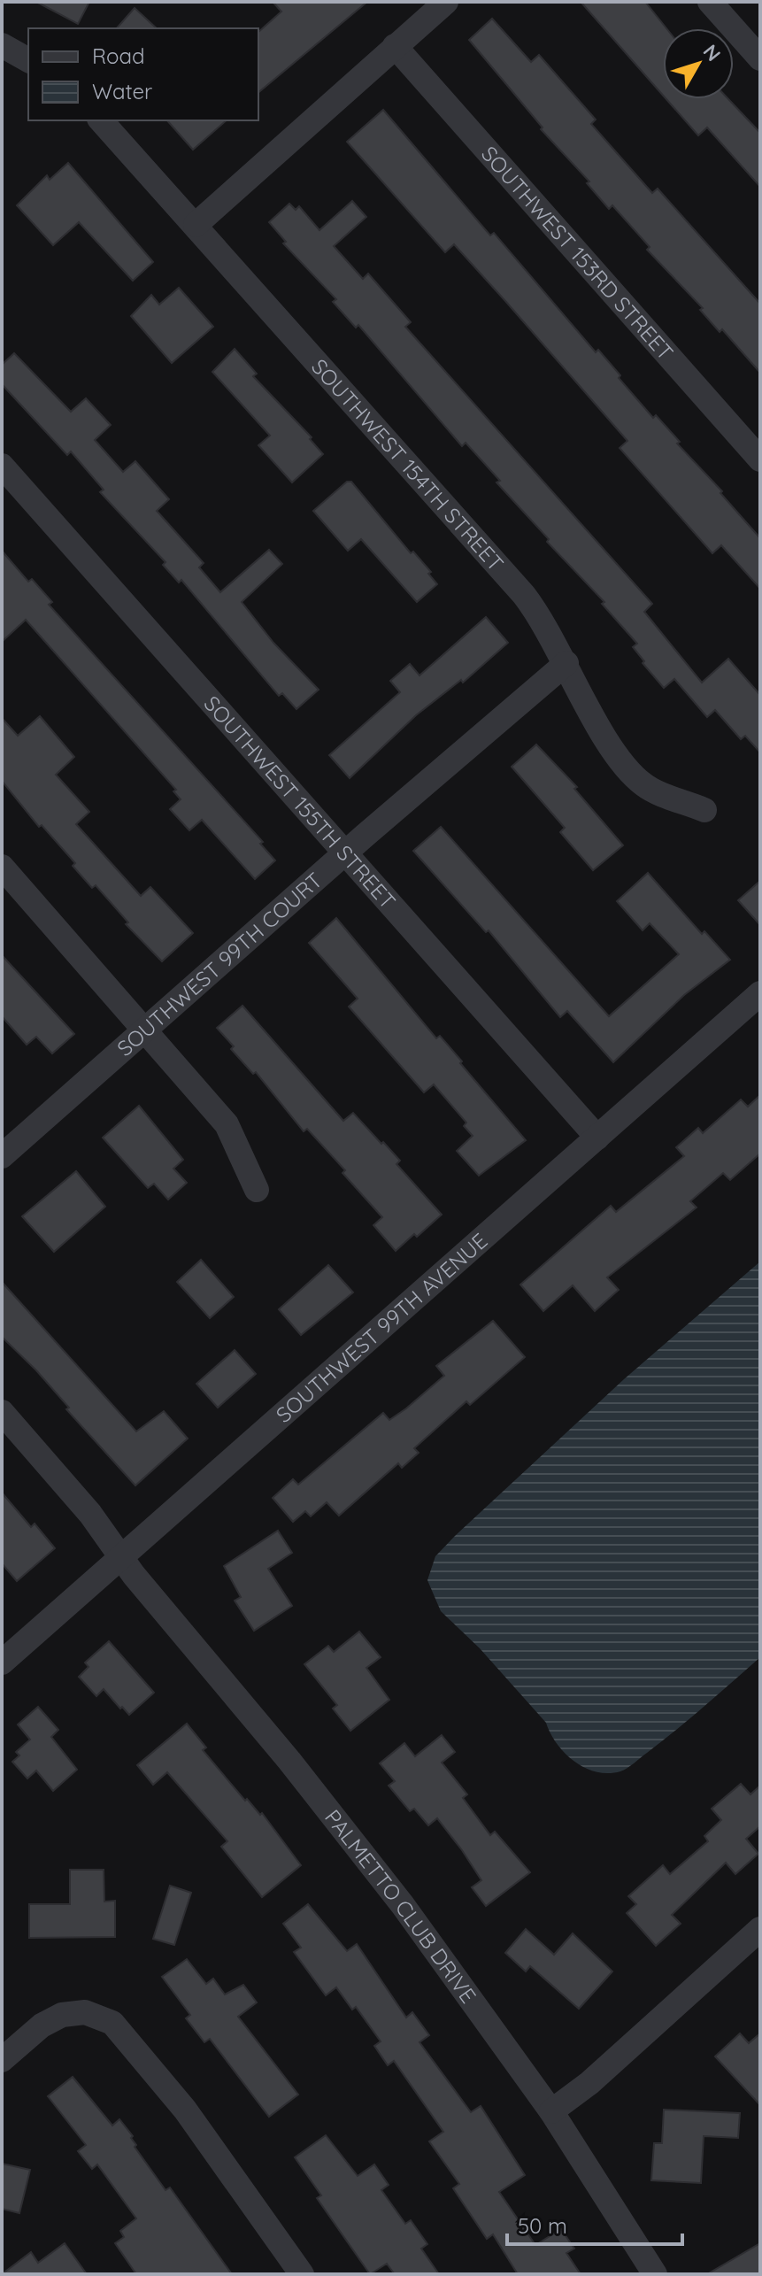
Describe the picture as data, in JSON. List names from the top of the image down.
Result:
{
  "streets": {
    "street": [
      "SOUTHWEST 153RD STREET",
      "SOUTHWEST 154TH STREET",
      "SOUTHWEST 155TH STREET",
      "SOUTHWEST 99TH COURT",
      "SOUTHWEST 99TH AVENUE",
      "PALMETTO CLUB DRIVE"
    ]
  },
  "crossings": [
    ["SOUTHWEST 154TH STREET", "SOUTHWEST 99TH COURT"],
    ["SOUTHWEST 155TH STREET", "SOUTHWEST 99TH COURT"],
    ["SOUTHWEST 155TH STREET", "SOUTHWEST 99TH AVENUE"],
    ["SOUTHWEST 99TH AVENUE", "PALMETTO CLUB DRIVE"]
  ],
  "legend": ["Road", "Water"],
  "scale_bar": "50 m",
  "north": "top right"
}
